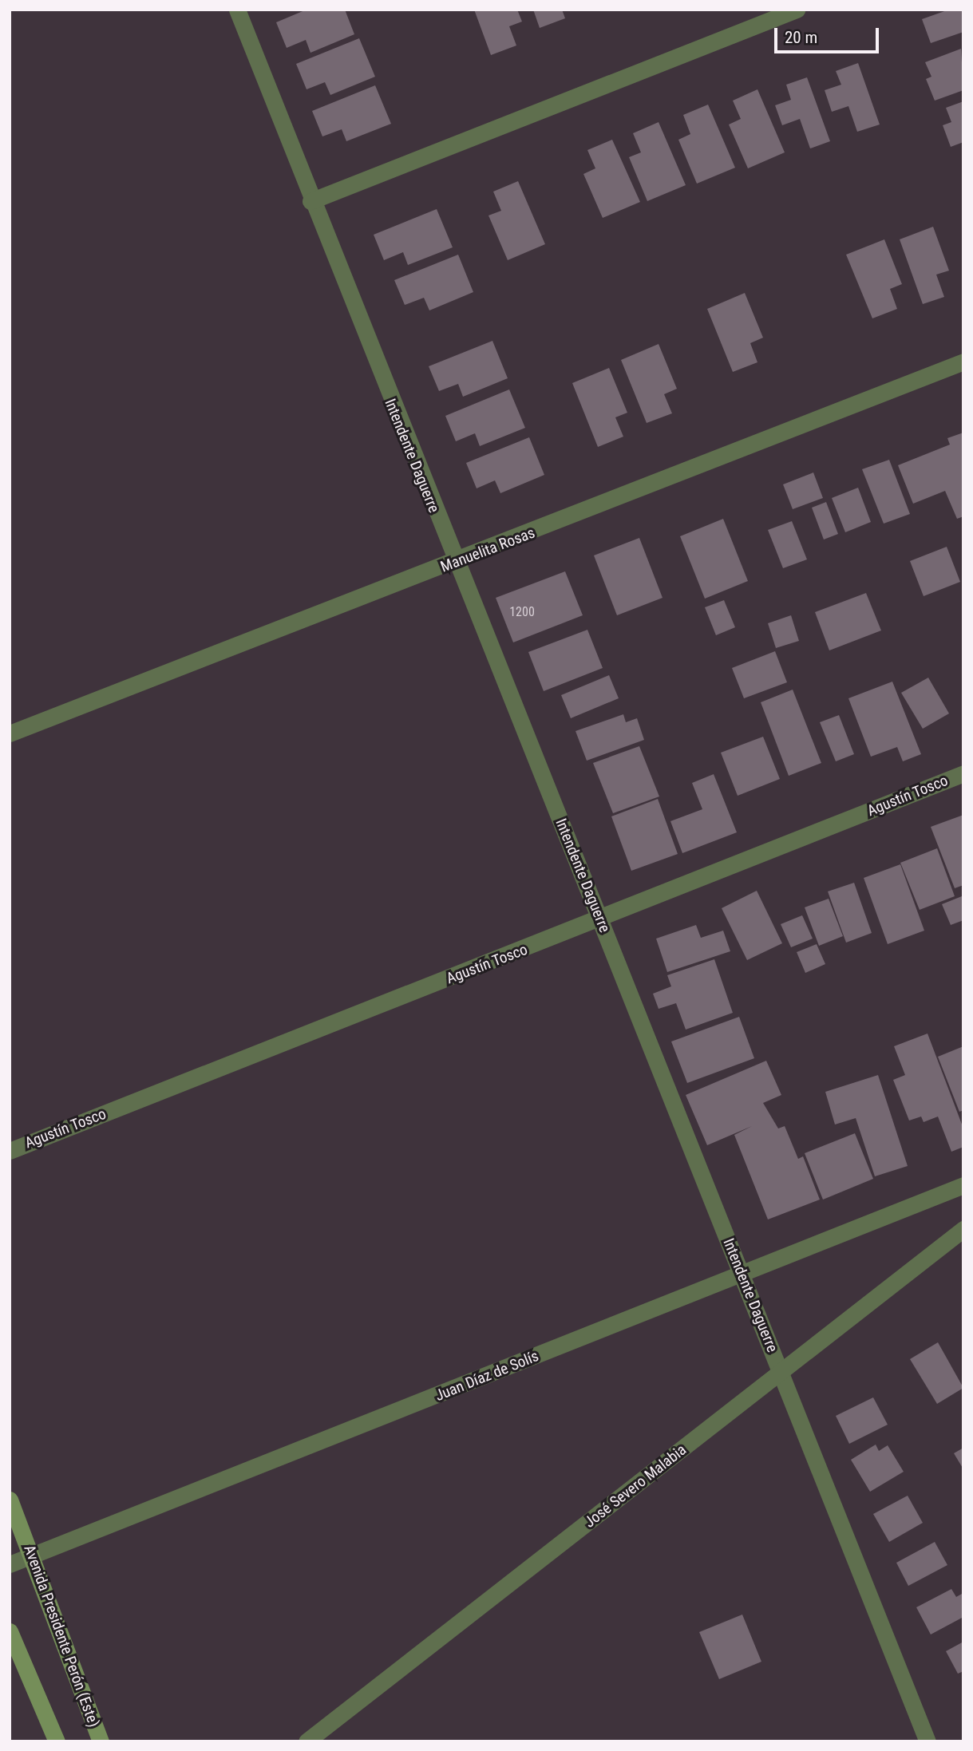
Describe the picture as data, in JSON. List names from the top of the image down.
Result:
{
  "streets": {
    "main road": ["Avenida Presidente Perón (Este)"],
    "street": [
      "Intendente Daguerre",
      "Manuelita Rosas",
      "Agustín Tosco",
      "Juan Díaz de Solís",
      "José Severo Malabia"
    ]
  },
  "crossings": [
    ["Intendente Daguerre", "Manuelita Rosas"],
    ["Intendente Daguerre", "Agustín Tosco"],
    ["Intendente Daguerre", "Juan Díaz de Solís"],
    ["Intendente Daguerre", "José Severo Malabia"],
    ["Juan Díaz de Solís", "Avenida Presidente Perón (Este)"]
  ],
  "house_numbers": ["1200"],
  "scale_bar": "20 m"
}
